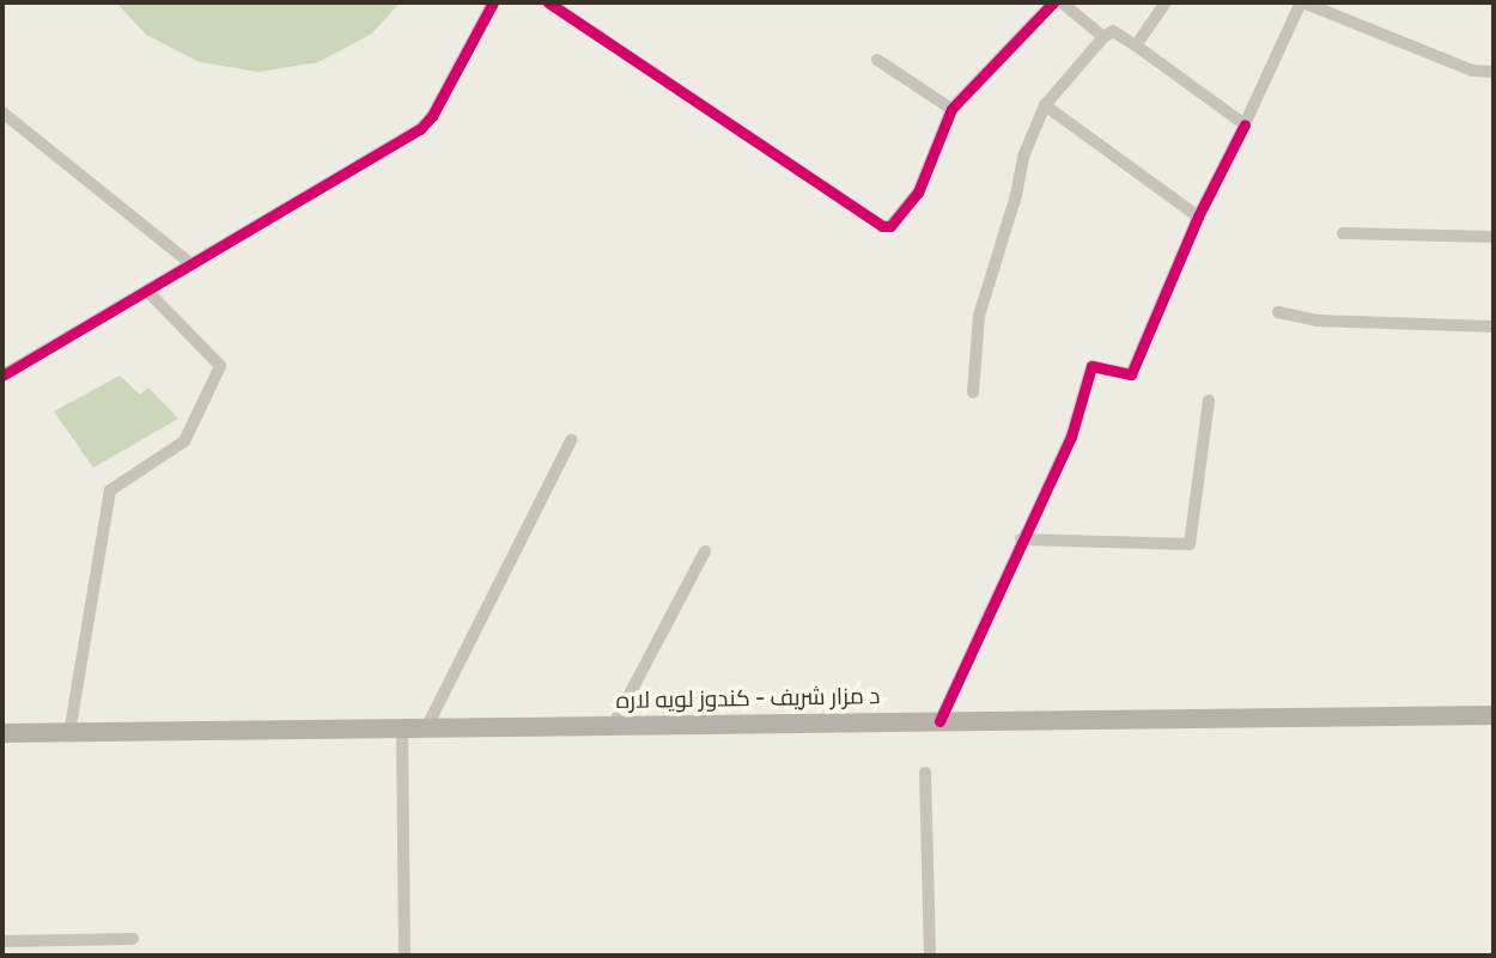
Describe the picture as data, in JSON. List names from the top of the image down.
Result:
{
  "streets": {
    "main road": ["د مزار شریف - کندوز لویه لاره"]
  }
}
